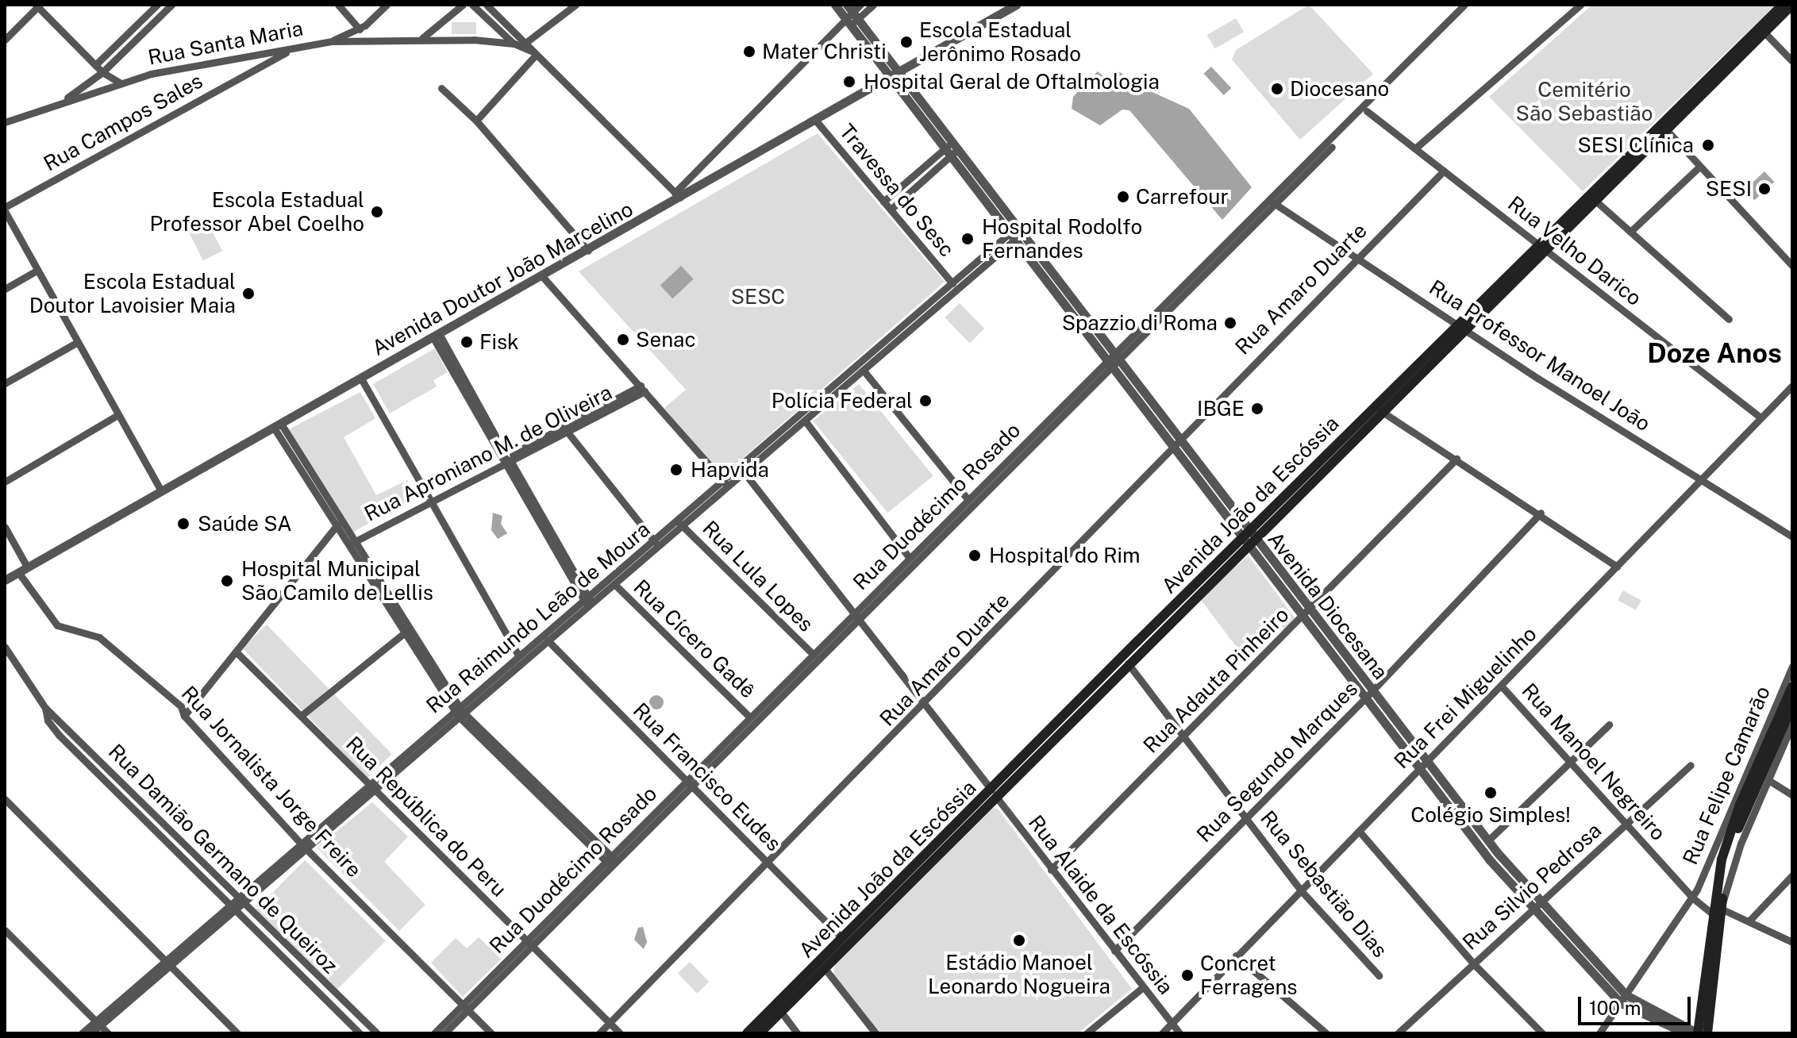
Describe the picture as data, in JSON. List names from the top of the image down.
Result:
{
  "streets": {
    "main road": ["Avenida João da Escóssia", "Rua Felipe Camarão"],
    "street": [
      "Rua Santa Maria",
      "Rua Campos Sales",
      "Travessa do Sesc",
      "Rua Velho Darico",
      "Avenida Doutor João Marcelino",
      "Rua Amaro Duarte",
      "Rua Professor Manoel João",
      "Rua Aproniano M. de Oliveira",
      "Rua Duodécimo Rosado",
      "Rua Lula Lopes",
      "Avenida Diocesana",
      "Rua Raimundo Leão de Moura",
      "Rua Cícero Gadê",
      "Rua Adauta Pinheiro",
      "Rua Frei Miguelinho",
      "Rua Segundo Marques",
      "Rua Manoel Negreiro",
      "Rua Francisco Eudes",
      "Rua Jornalista Jorge Freire",
      "Rua República do Peru",
      "Rua Damião Germano de Queiroz",
      "Rua Sebastião Dias",
      "Rua Silvio Pedrosa",
      "Rua Alaide da Escóssia"
    ]
  },
  "crossings": [
    ["Rua Santa Maria", "Rua Campos Sales"],
    ["Travessa do Sesc", "Avenida Doutor João Marcelino"],
    ["Travessa do Sesc", "Rua Raimundo Leão de Moura"],
    ["Rua Velho Darico", "Rua Amaro Duarte"],
    ["Rua Velho Darico", "Avenida João da Escóssia"],
    ["Rua Velho Darico", "Rua Duodécimo Rosado"],
    ["Rua Velho Darico", "Rua Frei Miguelinho"],
    ["Avenida Doutor João Marcelino", "Avenida Diocesana"],
    ["Avenida Doutor João Marcelino", "Rua Jornalista Jorge Freire"],
    ["Rua Amaro Duarte", "Rua Professor Manoel João"],
    ["Rua Amaro Duarte", "Avenida Diocesana"],
    ["Rua Amaro Duarte", "Rua Francisco Eudes"],
    ["Rua Amaro Duarte", "Rua República do Peru"],
    ["Rua Amaro Duarte", "Rua Alaide da Escóssia"],
    ["Rua Professor Manoel João", "Avenida João da Escóssia"],
    ["Rua Professor Manoel João", "Rua Duodécimo Rosado"],
    ["Rua Professor Manoel João", "Rua Frei Miguelinho"],
    ["Avenida João da Escóssia", "Avenida Diocesana"],
    ["Avenida João da Escóssia", "Rua Francisco Eudes"],
    ["Avenida João da Escóssia", "Rua Sebastião Dias"],
    ["Avenida João da Escóssia", "Rua Alaide da Escóssia"],
    ["Rua Duodécimo Rosado", "Rua Lula Lopes"],
    ["Rua Duodécimo Rosado", "Avenida Diocesana"],
    ["Rua Duodécimo Rosado", "Rua Cícero Gadê"],
    ["Rua Duodécimo Rosado", "Rua Francisco Eudes"],
    ["Rua Duodécimo Rosado", "Rua Jornalista Jorge Freire"],
    ["Rua Duodécimo Rosado", "Rua República do Peru"],
    ["Rua Duodécimo Rosado", "Rua Alaide da Escóssia"],
    ["Rua Lula Lopes", "Rua Raimundo Leão de Moura"],
    ["Avenida Diocesana", "Rua Raimundo Leão de Moura"],
    ["Avenida Diocesana", "Rua Adauta Pinheiro"],
    ["Avenida Diocesana", "Rua Frei Miguelinho"],
    ["Avenida Diocesana", "Rua Segundo Marques"],
    ["Avenida Diocesana", "Rua Felipe Camarão"],
    ["Avenida Diocesana", "Rua Silvio Pedrosa"],
    ["Rua Raimundo Leão de Moura", "Rua Cícero Gadê"],
    ["Rua Raimundo Leão de Moura", "Rua Francisco Eudes"],
    ["Rua Raimundo Leão de Moura", "Rua Jornalista Jorge Freire"],
    ["Rua Raimundo Leão de Moura", "Rua República do Peru"],
    ["Rua Raimundo Leão de Moura", "Rua Damião Germano de Queiroz"],
    ["Rua Raimundo Leão de Moura", "Rua Alaide da Escóssia"],
    ["Rua Adauta Pinheiro", "Rua Sebastião Dias"],
    ["Rua Adauta Pinheiro", "Rua Alaide da Escóssia"],
    ["Rua Frei Miguelinho", "Rua Manoel Negreiro"],
    ["Rua Frei Miguelinho", "Rua Sebastião Dias"],
    ["Rua Frei Miguelinho", "Rua Alaide da Escóssia"],
    ["Rua Segundo Marques", "Rua Sebastião Dias"],
    ["Rua Segundo Marques", "Rua Alaide da Escóssia"],
    ["Rua Manoel Negreiro", "Rua Felipe Camarão"],
    ["Rua Manoel Negreiro", "Rua Silvio Pedrosa"]
  ],
  "districts": ["Doze Anos"],
  "parks": ["Cemitério São Sebastião", "SESC"],
  "places": [
    "Escola Estadual Jerônimo Rosado",
    "Mater Christi",
    "Hospital Geral de Oftalmologia",
    "Diocesano",
    "SESI Clínica",
    "SESI",
    "Carrefour",
    "Escola Estadual Professor Abel Coelho",
    "Hospital Rodolfo Fernandes",
    "Escola Estadual Doutor Lavoisier Maia",
    "Spazzio di Roma",
    "Senac",
    "Fisk",
    "Polícia Federal",
    "IBGE",
    "Hapvida",
    "Saúde SA",
    "Hospital do Rim",
    "Hospital Municipal São Camilo de Lellis",
    "Colégio Simples!",
    "Estádio Manoel Leonardo Nogueira",
    "Concret Ferragens"
  ],
  "scale_bar": "100 m"
}
